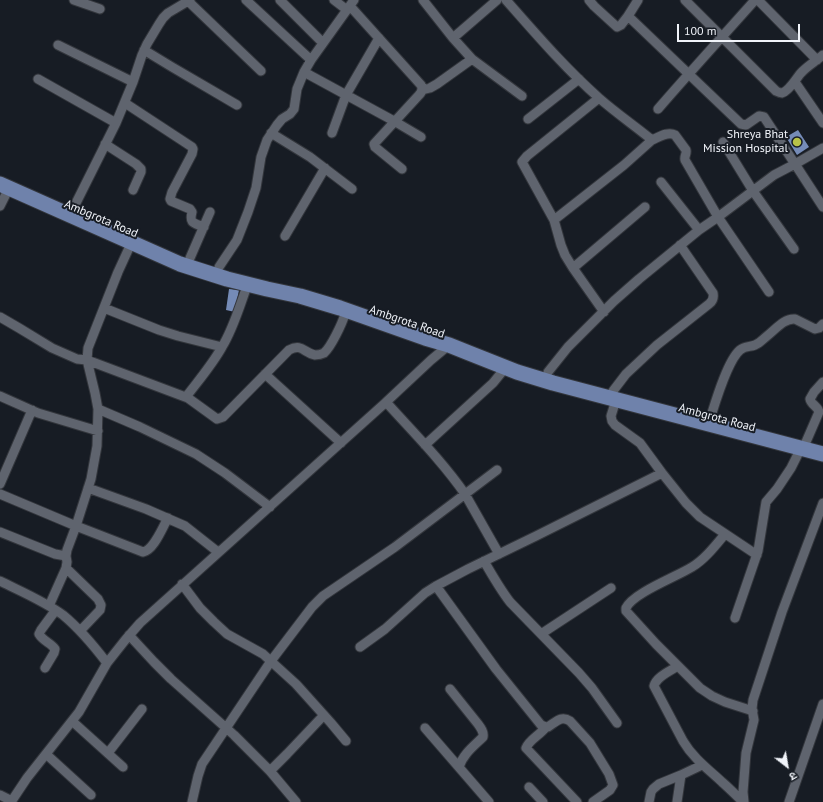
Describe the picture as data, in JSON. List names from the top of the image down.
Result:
{
  "streets": {
    "main road": ["Ambgrota Road"]
  },
  "places": ["Shreya Bhat Mission Hospital"],
  "scale_bar": "100 m",
  "north": "bottom right"
}
